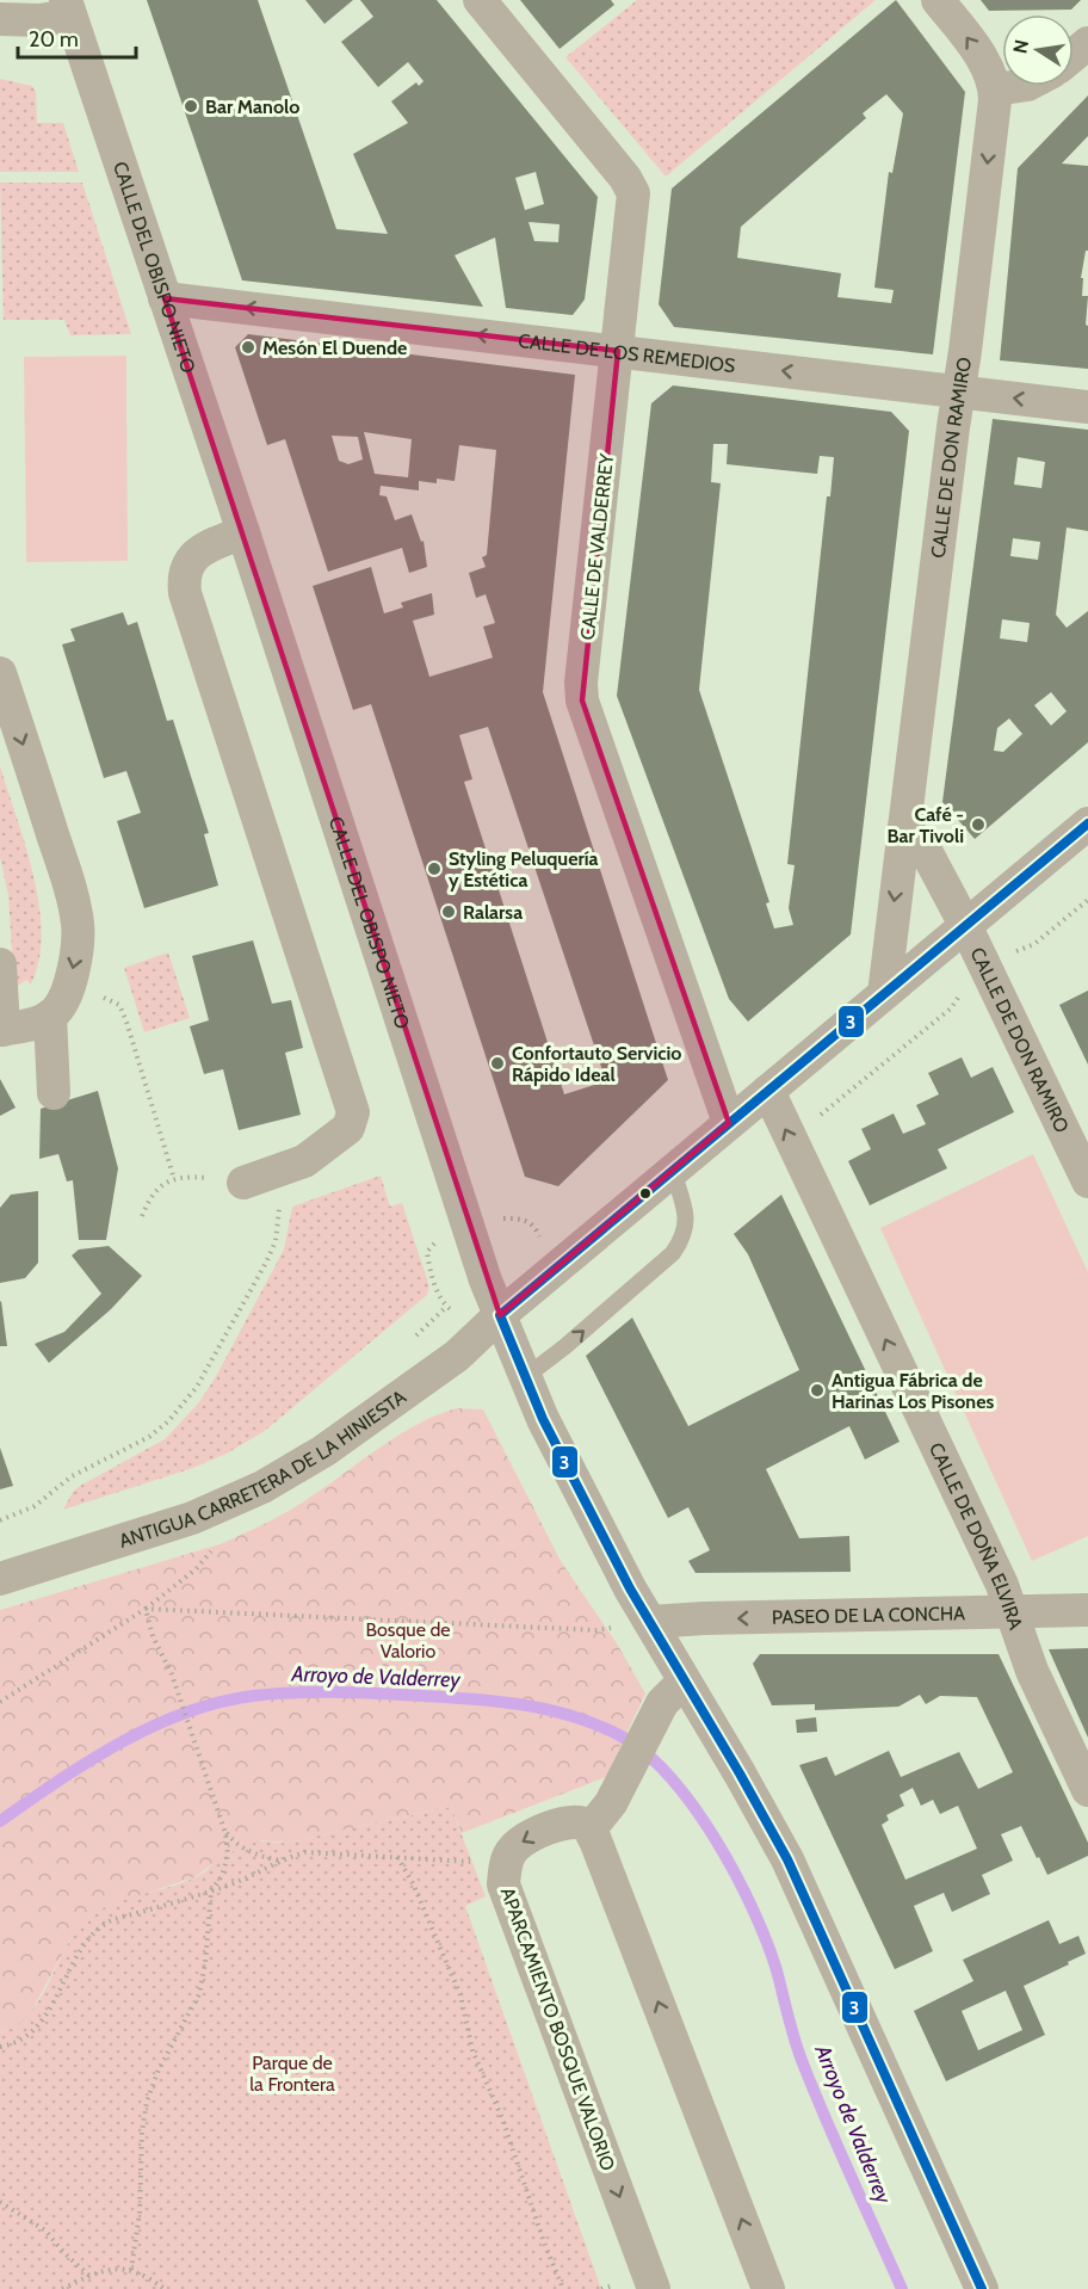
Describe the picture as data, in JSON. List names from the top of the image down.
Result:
{
  "streets": {
    "street": [
      "CALLE DEL OBISPO NIETO",
      "CALLE DE LOS REMEDIOS",
      "CALLE DE DON RAMIRO",
      "CALLE DE VALDERREY",
      "ANTIGUA CARRETERA DE LA HINIESTA",
      "CALLE DE DOÑA ELVIRA",
      "PASEO DE LA CONCHA",
      "APARCAMIENTO BOSQUE VALORIO"
    ]
  },
  "crossings": [
    ["CALLE DEL OBISPO NIETO", "CALLE DE LOS REMEDIOS"],
    ["CALLE DEL OBISPO NIETO", "ANTIGUA CARRETERA DE LA HINIESTA"],
    ["CALLE DEL OBISPO NIETO", "PASEO DE LA CONCHA"],
    ["CALLE DE LOS REMEDIOS", "CALLE DE DON RAMIRO"],
    ["CALLE DE LOS REMEDIOS", "CALLE DE VALDERREY"],
    ["CALLE DE DON RAMIRO", "ANTIGUA CARRETERA DE LA HINIESTA"],
    ["CALLE DE VALDERREY", "ANTIGUA CARRETERA DE LA HINIESTA"],
    ["ANTIGUA CARRETERA DE LA HINIESTA", "CALLE DE DOÑA ELVIRA"],
    ["CALLE DE DOÑA ELVIRA", "PASEO DE LA CONCHA"]
  ],
  "one_way": [
    "CALLE DE LOS REMEDIOS",
    "CALLE DE DON RAMIRO",
    "CALLE DE DOÑA ELVIRA",
    "PASEO DE LA CONCHA"
  ],
  "water": ["Arroyo de Valderrey"],
  "parks": ["Bosque de Valorio", "Parque de la Frontera"],
  "places": [
    "Bar Manolo",
    "Mesón El Duende",
    "Café - Bar Tivoli",
    "Styling Peluquería y Estética",
    "Ralarsa",
    "Confortauto Servicio Rápido Ideal",
    "Antigua Fábrica de Harinas Los Pisones"
  ],
  "lines": ["transit line 3"],
  "scale_bar": "20 m",
  "north": "left"
}
